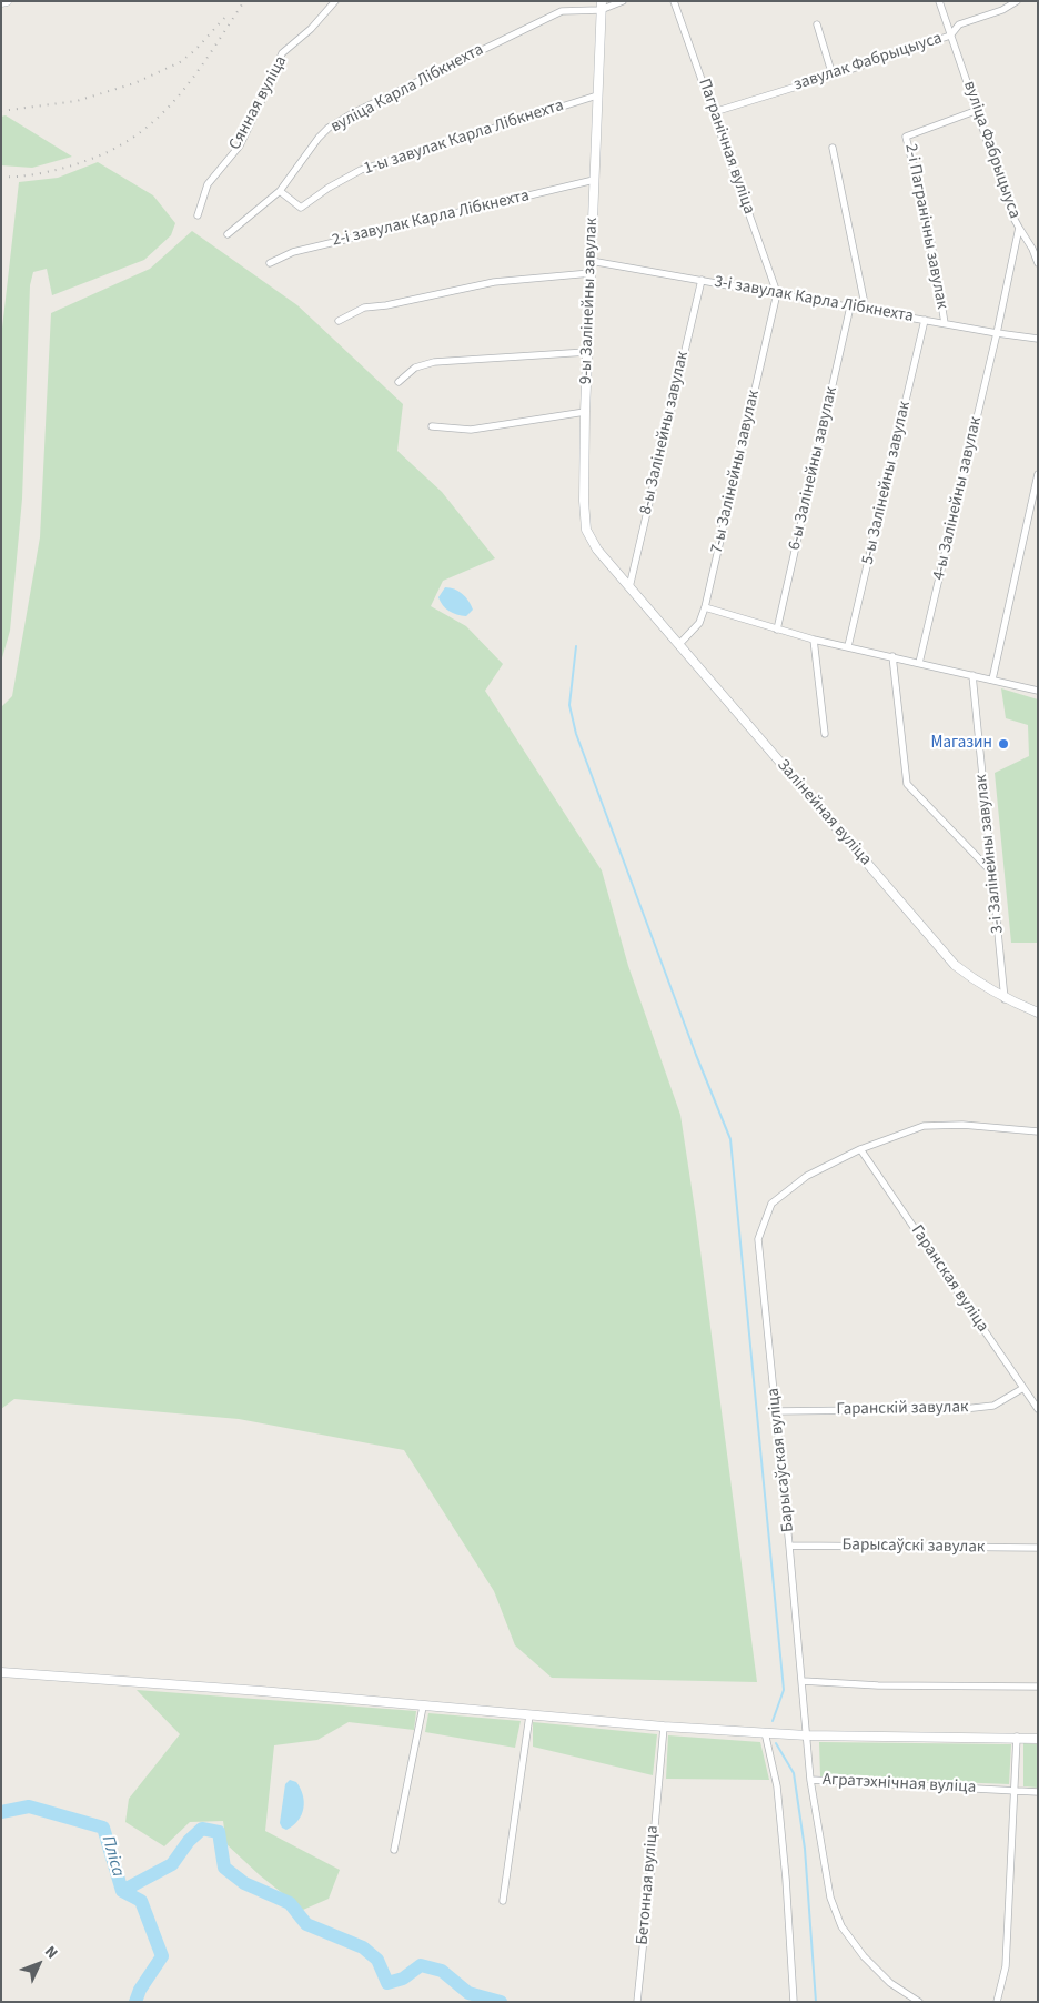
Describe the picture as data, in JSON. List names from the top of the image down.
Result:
{
  "streets": {
    "street": [
      "завулак Фабрыцыуса",
      "вуліца Карла Лібкнехта",
      "Сянная вуліца",
      "1-ы завулак Карла Лібкнехта",
      "Пагранічная вуліца",
      "вуліца Фабрыцыуса",
      "2-і завулак Карла Лібкнехта",
      "2-і Пагранічны завулак",
      "3-і завулак Карла Лібкнехта",
      "9-ы Залінейны завулак",
      "8-ы Залінейны завулак",
      "6-ы Залінейны завулак",
      "7-ы Залінейны завулак",
      "5-ы Залінейны завулак",
      "4-ы Залінейны завулак",
      "Залінейная вуліца",
      "3-і Залінейны завулак",
      "Гаранская вуліца",
      "Гаранскій завулак",
      "Барысаўская вуліца",
      "Барысаўскі завулак",
      "Агратэхнічная вуліца",
      "Бетонная вуліца"
    ]
  },
  "crossings": [
    ["завулак Фабрыцыуса", "Пагранічная вуліца"],
    ["завулак Фабрыцыуса", "вуліца Фабрыцыуса"],
    ["вуліца Карла Лібкнехта", "1-ы завулак Карла Лібкнехта"],
    ["вуліца Карла Лібкнехта", "9-ы Залінейны завулак"],
    ["1-ы завулак Карла Лібкнехта", "9-ы Залінейны завулак"],
    ["Пагранічная вуліца", "3-і завулак Карла Лібкнехта"],
    ["Пагранічная вуліца", "7-ы Залінейны завулак"],
    ["вуліца Фабрыцыуса", "2-і Пагранічны завулак"],
    ["вуліца Фабрыцыуса", "3-і завулак Карла Лібкнехта"],
    ["вуліца Фабрыцыуса", "4-ы Залінейны завулак"],
    ["2-і завулак Карла Лібкнехта", "9-ы Залінейны завулак"],
    ["2-і Пагранічны завулак", "3-і завулак Карла Лібкнехта"],
    ["3-і завулак Карла Лібкнехта", "9-ы Залінейны завулак"],
    ["3-і завулак Карла Лібкнехта", "8-ы Залінейны завулак"],
    ["3-і завулак Карла Лібкнехта", "6-ы Залінейны завулак"],
    ["3-і завулак Карла Лібкнехта", "7-ы Залінейны завулак"],
    ["3-і завулак Карла Лібкнехта", "5-ы Залінейны завулак"],
    ["3-і завулак Карла Лібкнехта", "4-ы Залінейны завулак"],
    ["9-ы Залінейны завулак", "8-ы Залінейны завулак"],
    ["9-ы Залінейны завулак", "Залінейная вуліца"],
    ["8-ы Залінейны завулак", "Залінейная вуліца"],
    ["7-ы Залінейны завулак", "Залінейная вуліца"],
    ["Залінейная вуліца", "3-і Залінейны завулак"],
    ["Гаранская вуліца", "Гаранскій завулак"],
    ["Гаранская вуліца", "Барысаўская вуліца"],
    ["Гаранскій завулак", "Барысаўская вуліца"],
    ["Барысаўская вуліца", "Барысаўскі завулак"],
    ["Барысаўская вуліца", "Агратэхнічная вуліца"]
  ],
  "water": ["Пліса"],
  "places": ["Магазин"],
  "north": "top right"
}
